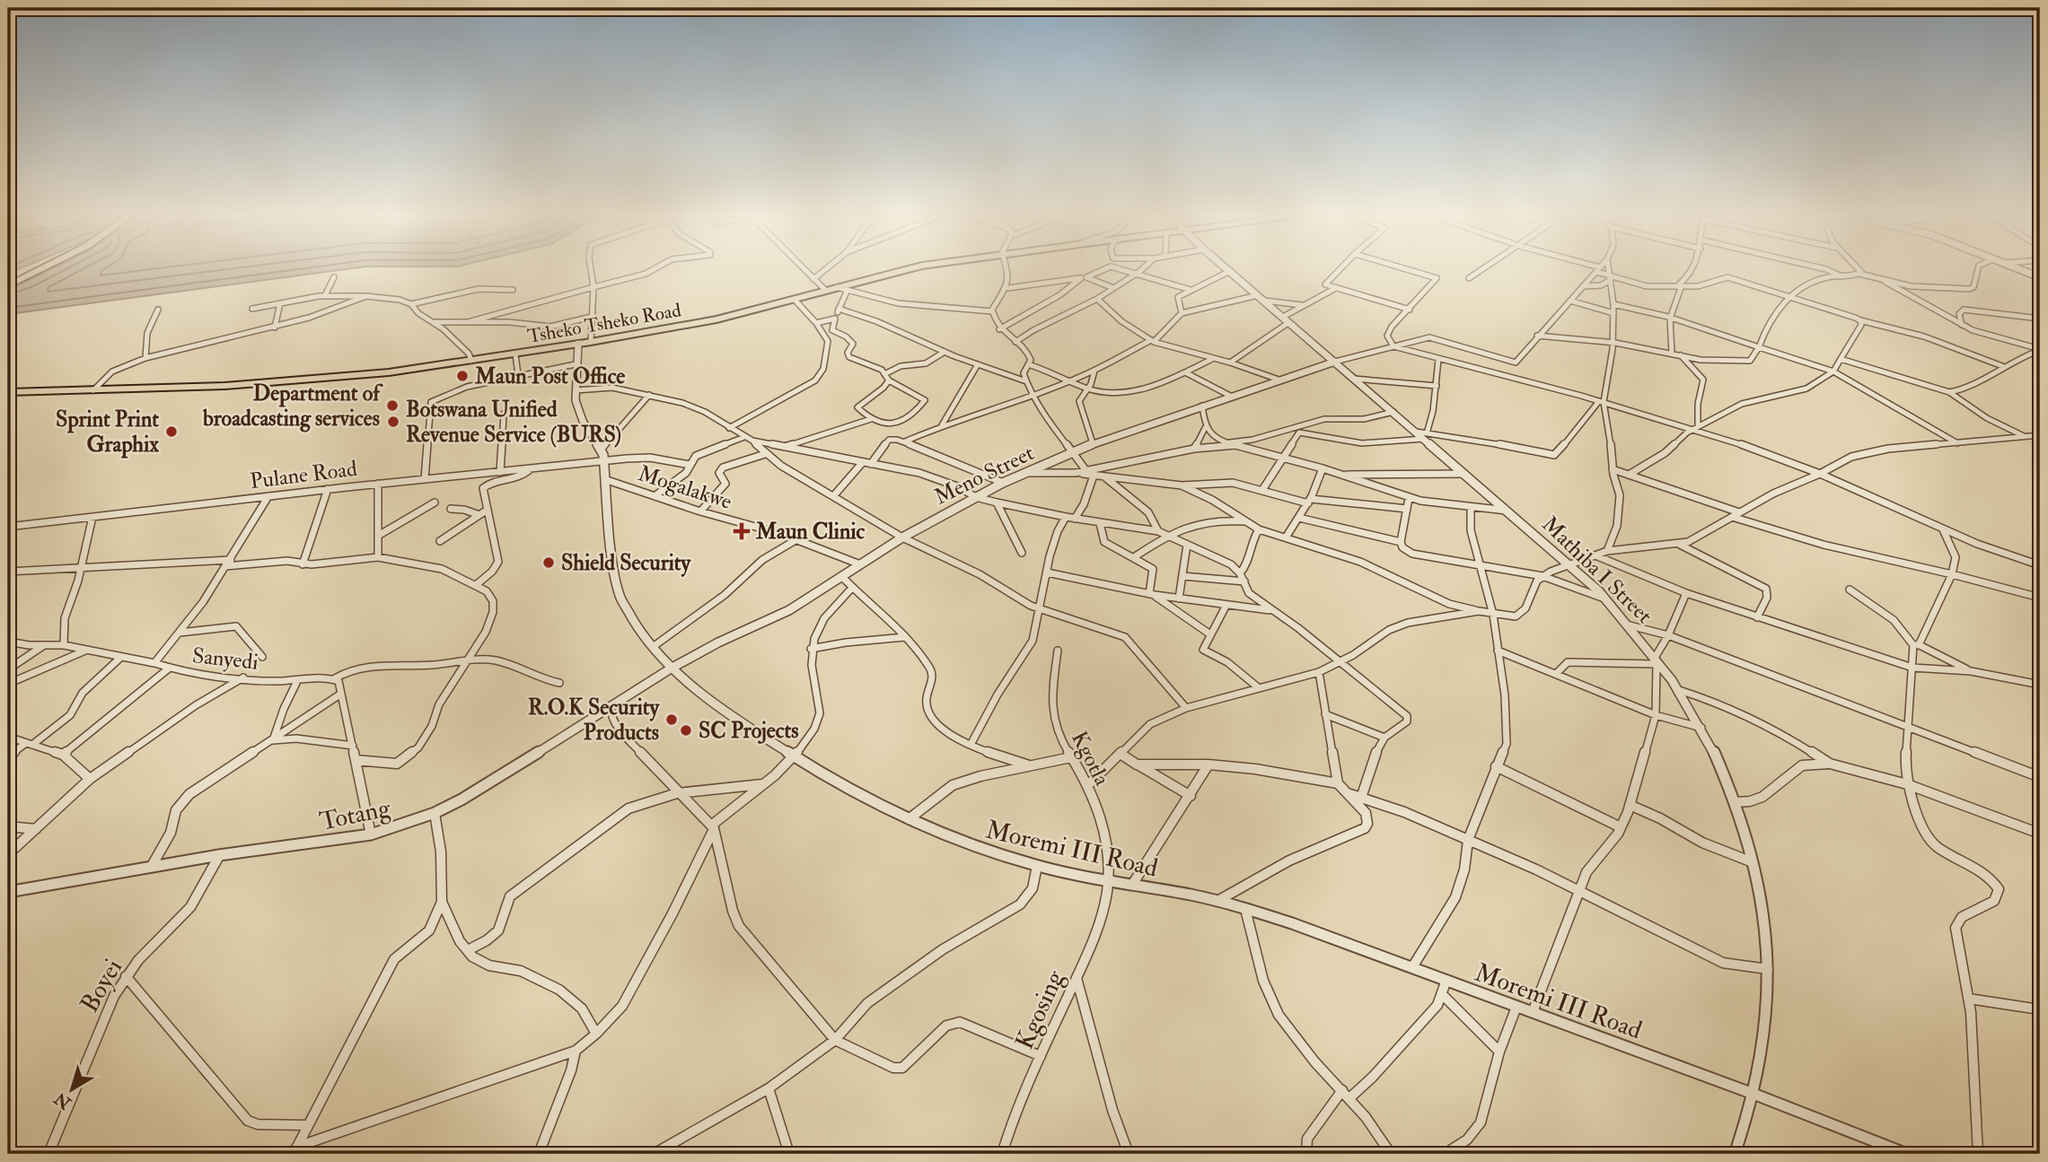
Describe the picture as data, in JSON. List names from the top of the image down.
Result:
{
  "streets": {
    "highway": ["Tsheko Tsheko Road"],
    "street": [
      "Pulane Road",
      "Meno Street",
      "Mogalakwe",
      "Mathiba I Street",
      "Sanyedi",
      "Kgotla",
      "Totang",
      "Moremi III Road",
      "Boyei",
      "Kgosing"
    ]
  },
  "crossings": [
    ["Tsheko Tsheko Road", "Moremi III Road"],
    ["Pulane Road", "Sanyedi"],
    ["Pulane Road", "Moremi III Road"],
    ["Meno Street", "Mogalakwe"],
    ["Meno Street", "Mathiba I Street"],
    ["Meno Street", "Totang"],
    ["Meno Street", "Moremi III Road"],
    ["Mogalakwe", "Moremi III Road"],
    ["Mathiba I Street", "Moremi III Road"],
    ["Kgotla", "Moremi III Road"],
    ["Kgotla", "Kgosing"],
    ["Totang", "Moremi III Road"],
    ["Totang", "Boyei"],
    ["Moremi III Road", "Kgosing"]
  ],
  "places": {
    "other": [
      "Maun Post Office",
      "Department of broadcasting services",
      "Botswana Unified Revenue Service (BURS)",
      "Sprint Print Graphix",
      "Shield Security",
      "R.O.K Security Products",
      "SC Projects"
    ],
    "health": ["Maun Clinic"]
  },
  "north": "bottom left"
}
